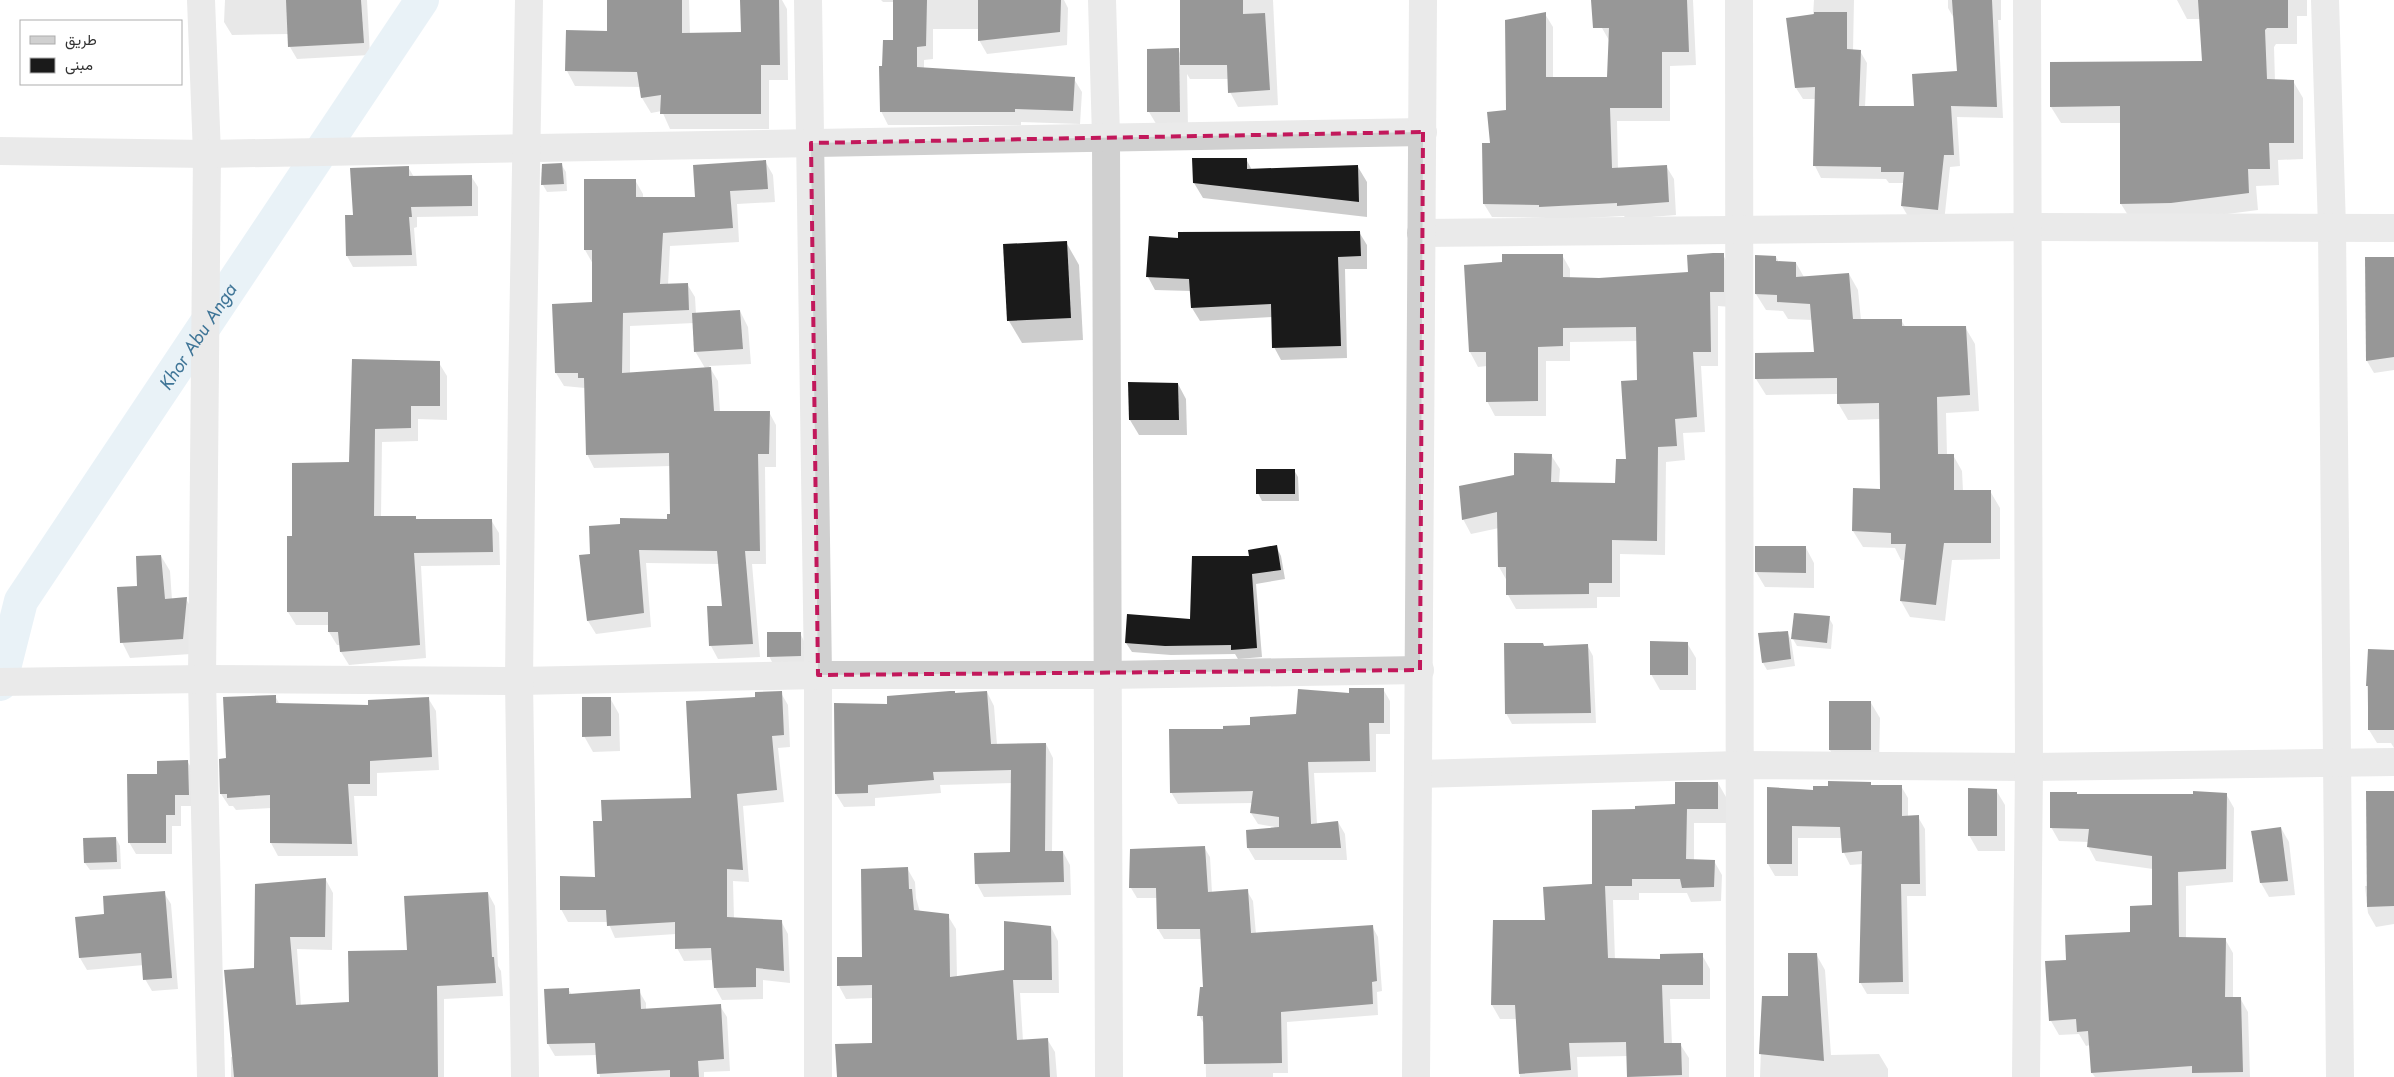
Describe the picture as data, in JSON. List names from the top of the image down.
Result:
{
  "water": ["Khor Abu Anga"],
  "legend": ["طريق", "مبنى"]
}
